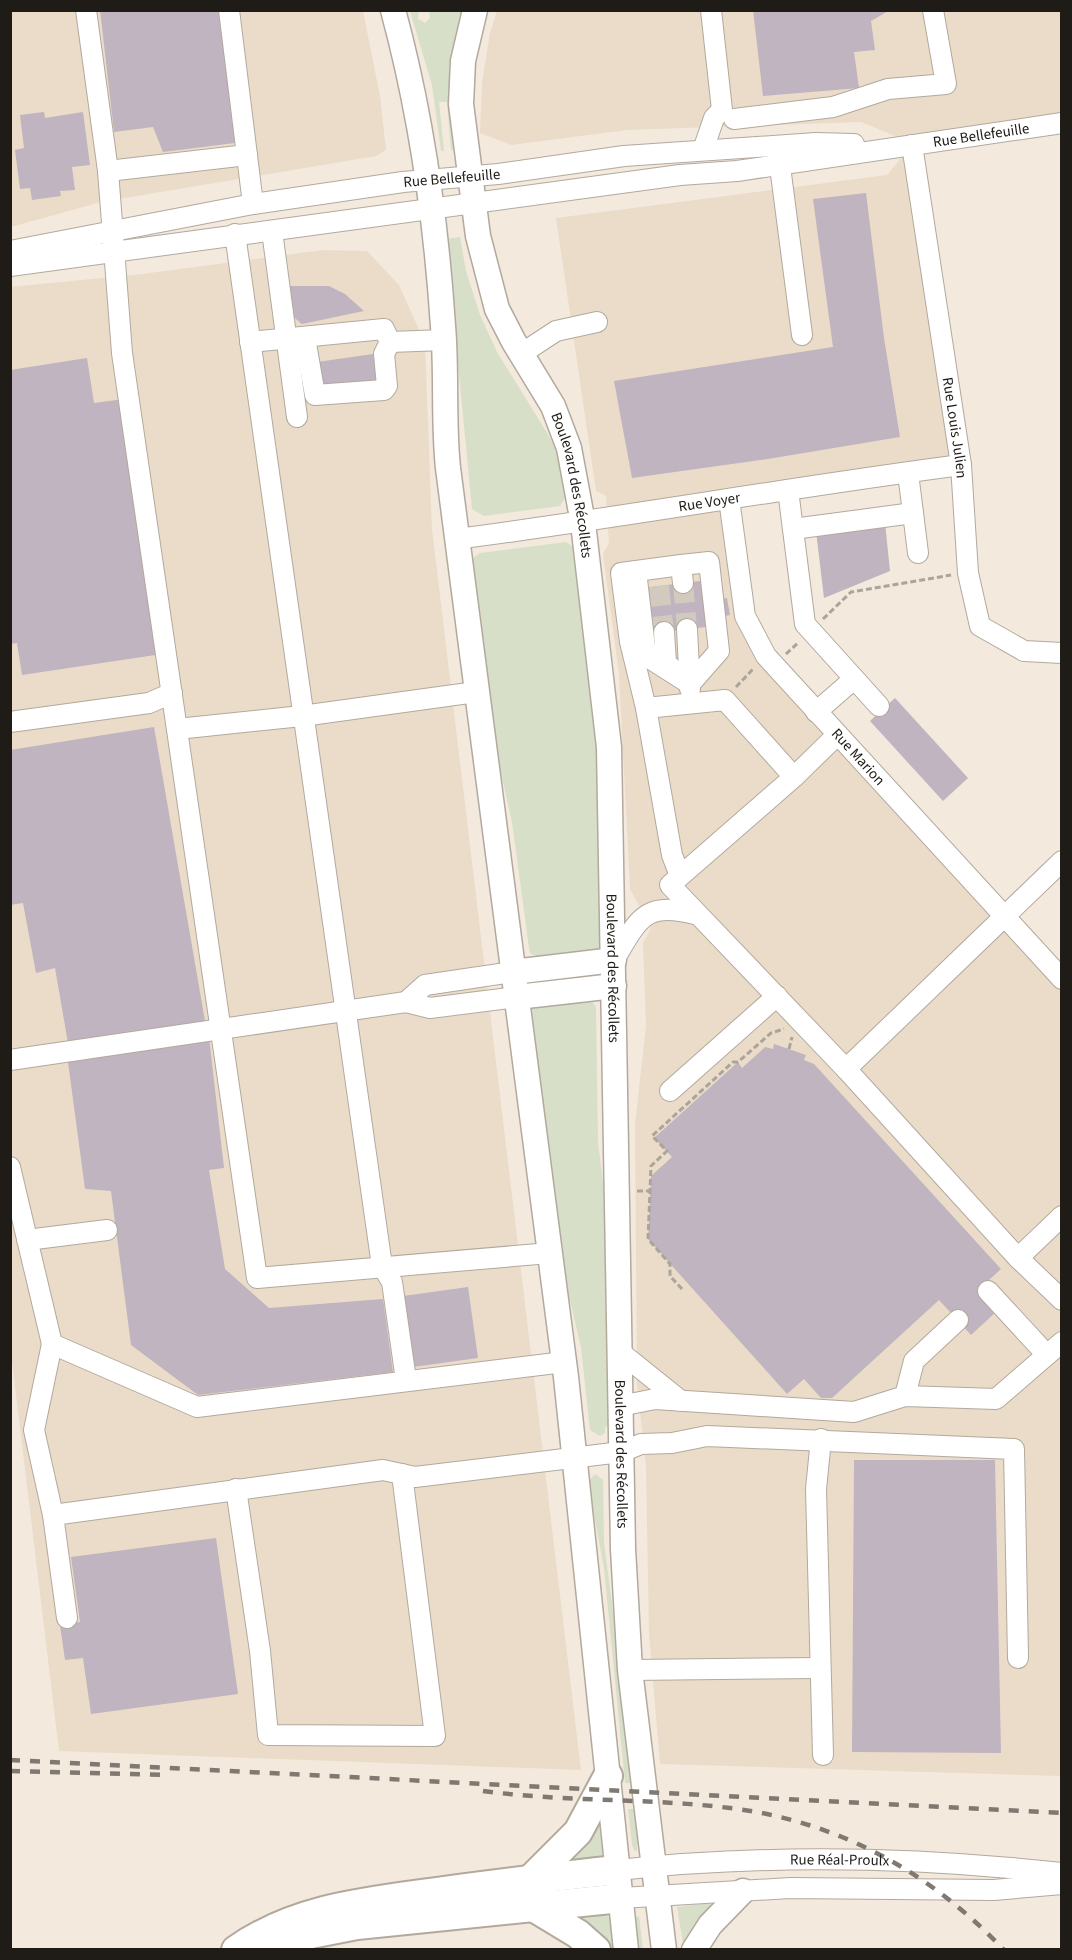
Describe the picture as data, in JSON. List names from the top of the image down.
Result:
{
  "streets": {
    "main road": ["Boulevard des Récollets"],
    "street": [
      "Rue Bellefeuille",
      "Rue Louis Julien",
      "Rue Voyer",
      "Rue Marion",
      "Rue Réal-Proulx"
    ]
  },
  "crossings": [
    ["Rue Bellefeuille", "Rue Louis Julien"],
    ["Rue Bellefeuille", "Boulevard des Récollets"],
    ["Rue Louis Julien", "Rue Voyer"],
    ["Boulevard des Récollets", "Rue Voyer"],
    ["Boulevard des Récollets", "Rue Réal-Proulx"],
    ["Rue Voyer", "Rue Marion"]
  ]
}
